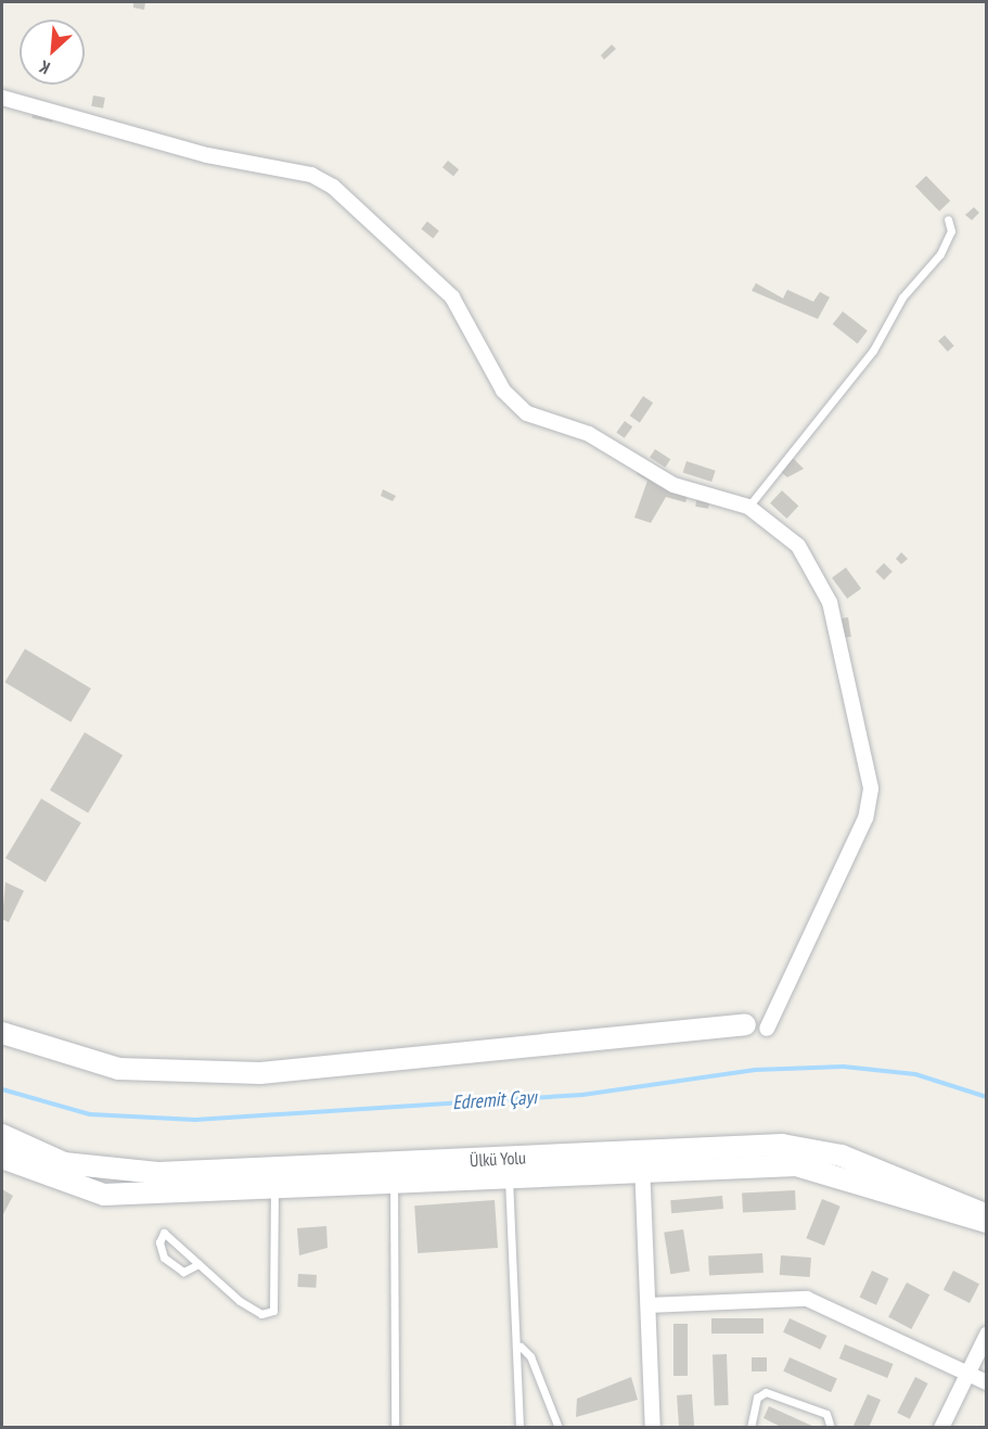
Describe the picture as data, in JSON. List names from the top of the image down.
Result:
{
  "streets": {
    "main road": ["Ülkü Yolu"]
  },
  "water": ["Edremit Çayı"],
  "north": "bottom left"
}
